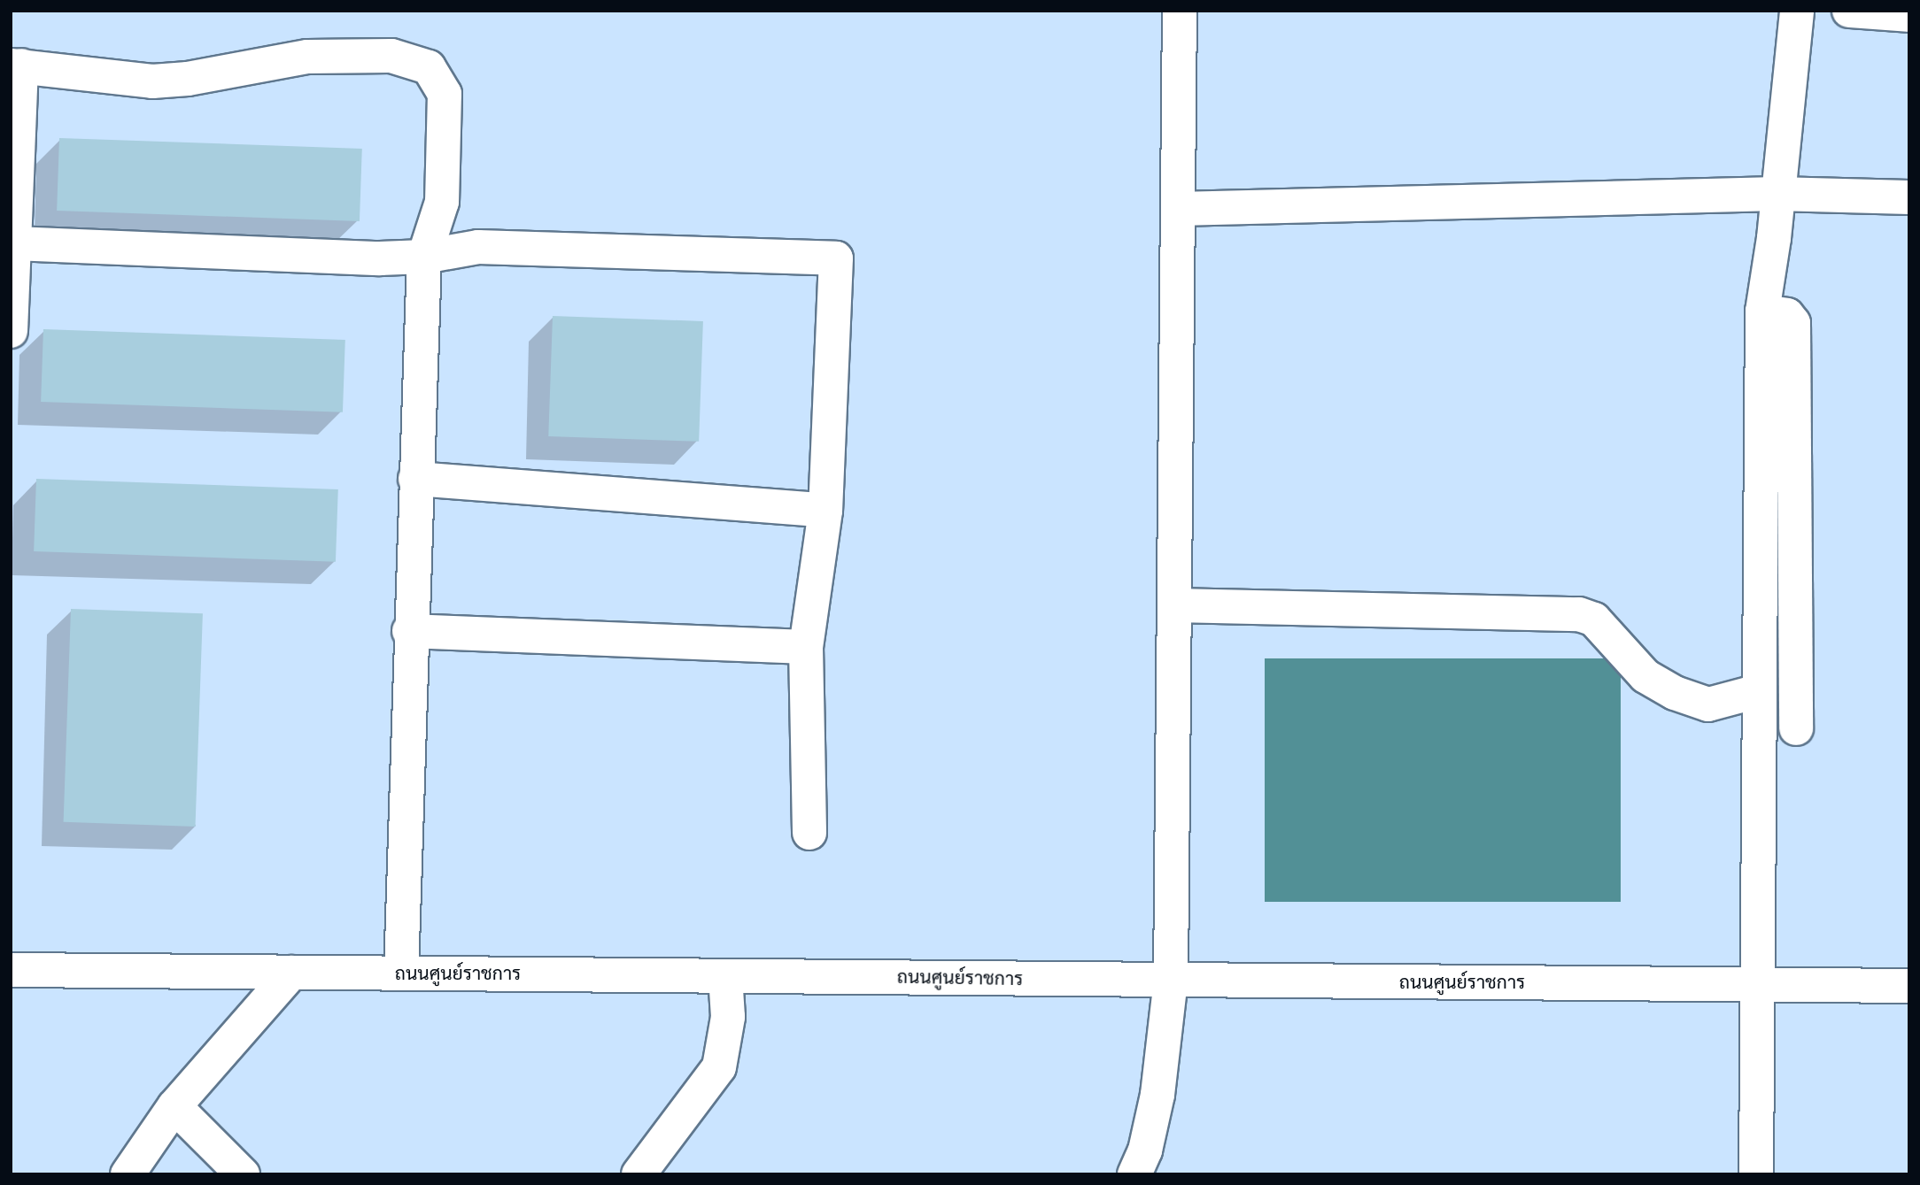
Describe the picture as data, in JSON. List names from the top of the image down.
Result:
{
  "streets": {
    "street": ["ถนนศูนย์ราชการ"]
  }
}
